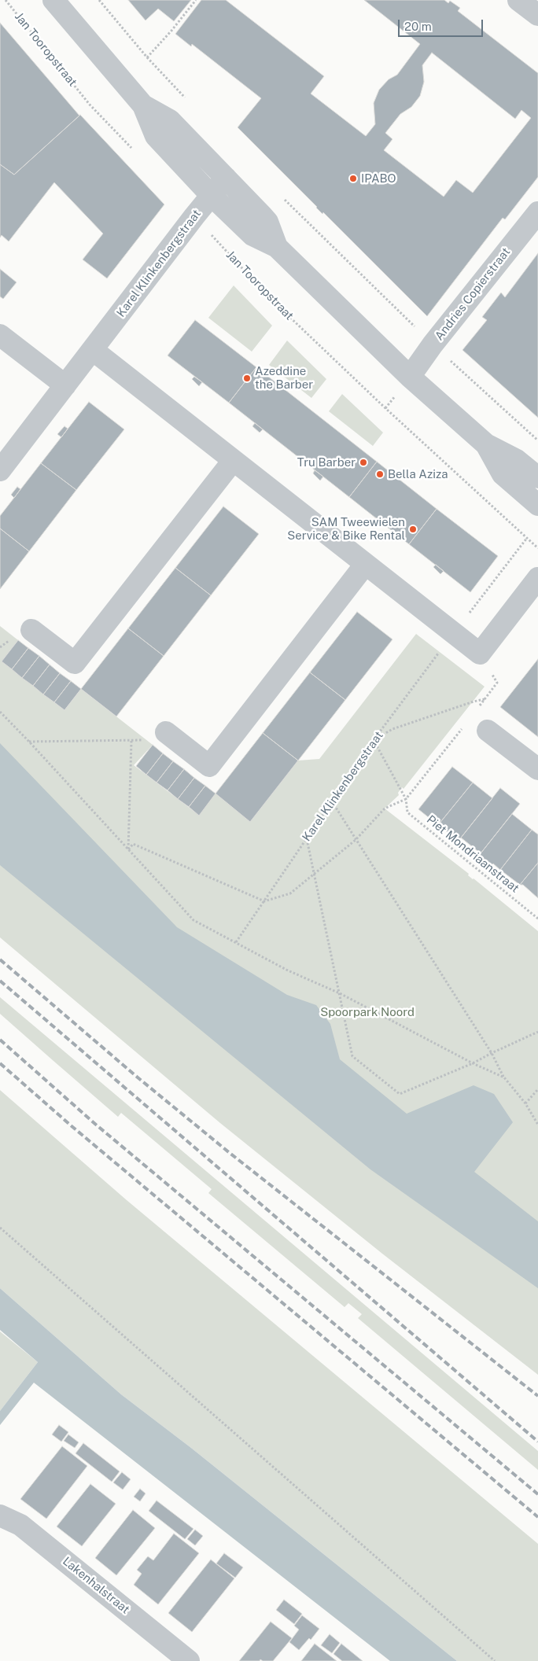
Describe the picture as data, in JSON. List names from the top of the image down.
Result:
{
  "streets": {
    "street": ["Karel Klinkenbergstraat", "Andries Copierstraat", "Lakenhalstraat"],
    "path": ["Jan Tooropstraat", "Piet Mondriaanstraat"]
  },
  "crossings": [
    ["Jan Tooropstraat", "Karel Klinkenbergstraat"],
    ["Karel Klinkenbergstraat", "Piet Mondriaanstraat"]
  ],
  "parks": ["Spoorpark Noord"],
  "places": [
    "IPABO",
    "Azeddine the Barber",
    "Tru Barber",
    "Bella Aziza",
    "SAM Tweewielen Service & Bike Rental"
  ],
  "scale_bar": "20 m"
}
